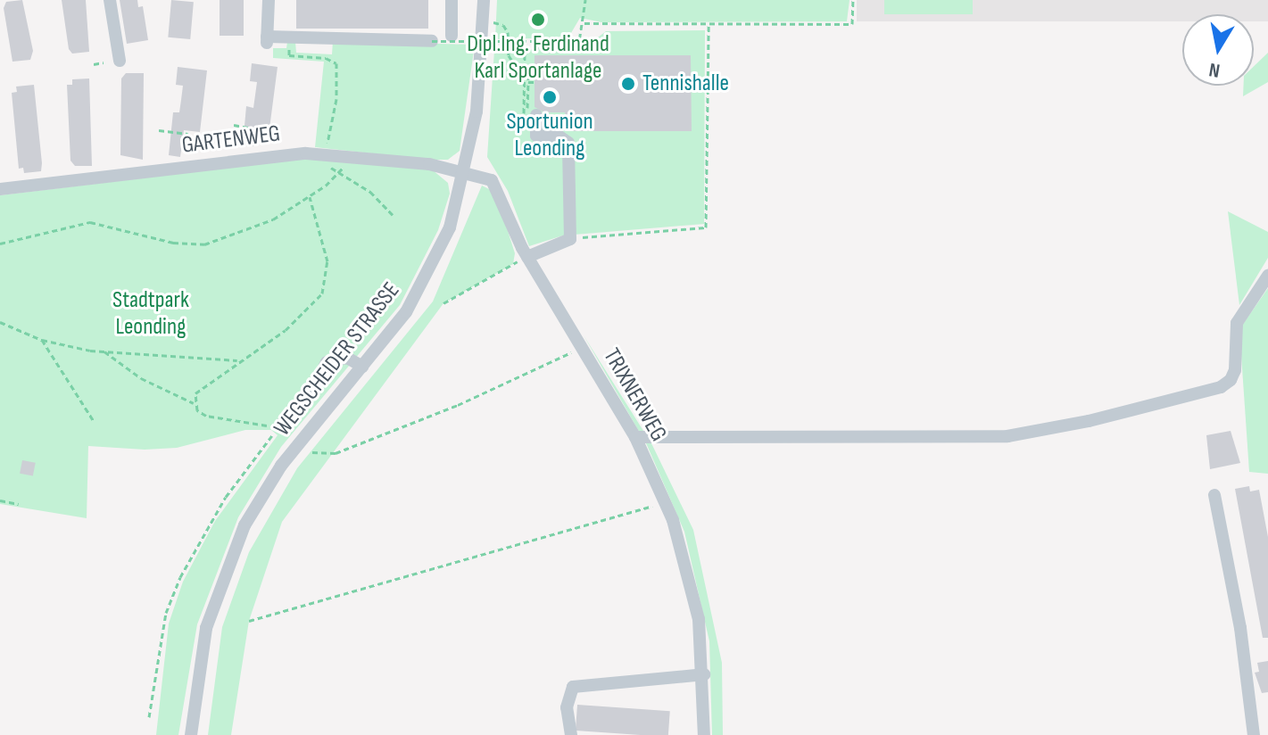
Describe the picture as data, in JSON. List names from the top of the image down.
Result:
{
  "streets": {
    "street": ["GARTENWEG", "WEGSCHEIDER STRASSE", "TRIXNERWEG"]
  },
  "crossings": [
    ["GARTENWEG", "WEGSCHEIDER STRASSE"],
    ["GARTENWEG", "TRIXNERWEG"],
    ["WEGSCHEIDER STRASSE", "TRIXNERWEG"]
  ],
  "parks": ["Stadtpark Leonding"],
  "places": ["Dipl.Ing. Ferdinand Karl Sportanlage", "Tennishalle", "Sportunion Leonding"],
  "north": "bottom"
}
